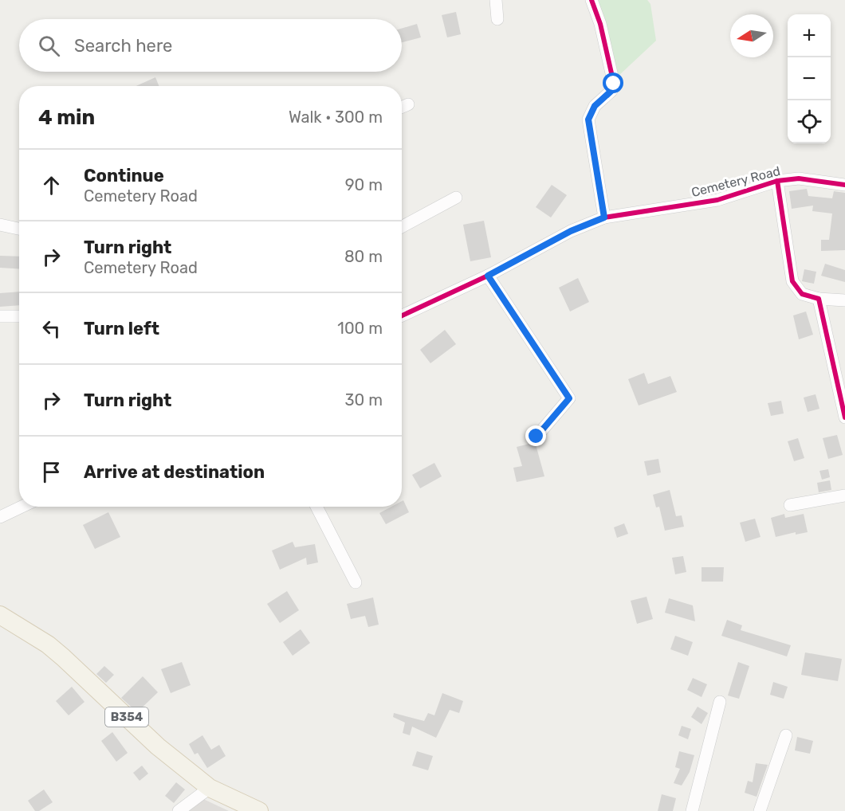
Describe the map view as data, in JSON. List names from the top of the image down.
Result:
{
  "streets": {
    "main road": ["B354"],
    "street": ["Cemetery Road"]
  },
  "north": "left",
  "page": {
    "map_buttons": ["+", "−"],
    "search": "Search here",
    "heading": ["4 min", "Walk · 300 m"],
    "list": [
      ["Continue", "Cemetery Road", "90 m"],
      ["Turn right", "Cemetery Road", "80 m"],
      ["Turn left", "100 m"],
      ["Turn right", "30 m"],
      "Arrive at destination"
    ]
  }
}
